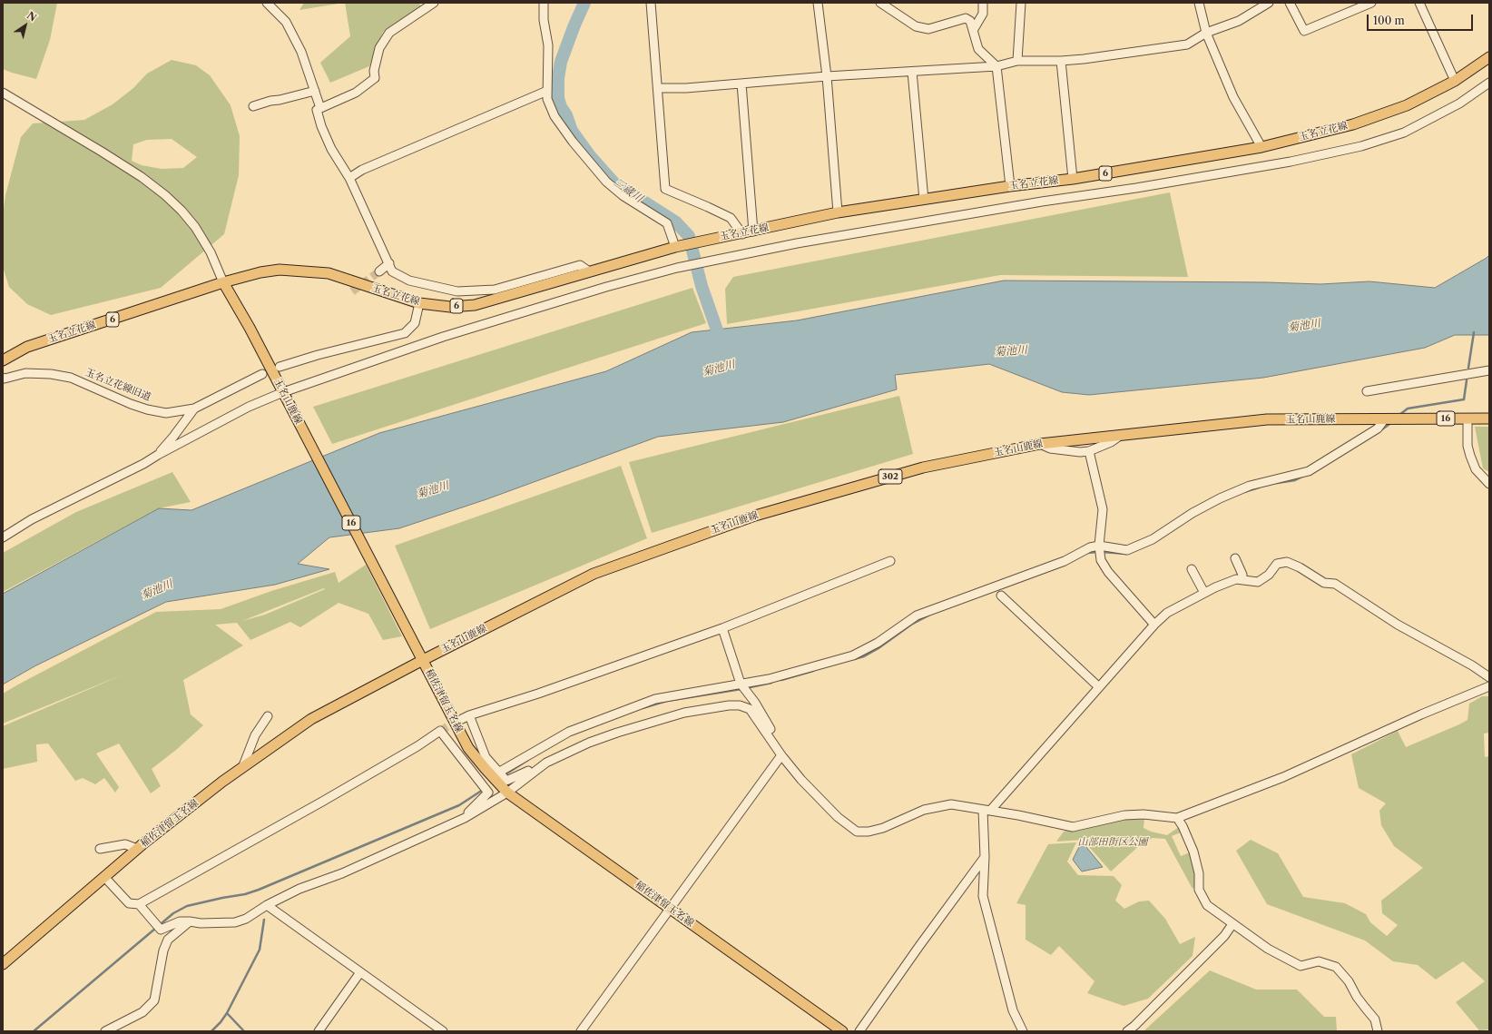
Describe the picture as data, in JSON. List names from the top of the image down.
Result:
{
  "streets": {
    "main road": [
      "玉名立花線",
      "6",
      "玉名山鹿線",
      "16",
      "302",
      "稲佐津留玉名線"
    ],
    "street": ["玉名立花線旧道"]
  },
  "crossings": [
    ["玉名立花線", "玉名山鹿線"],
    ["玉名山鹿線", "稲佐津留玉名線"]
  ],
  "water": ["三蔵川", "菊池川"],
  "parks": ["山部田街区公園"],
  "scale_bar": "100 m",
  "north": "top right"
}
